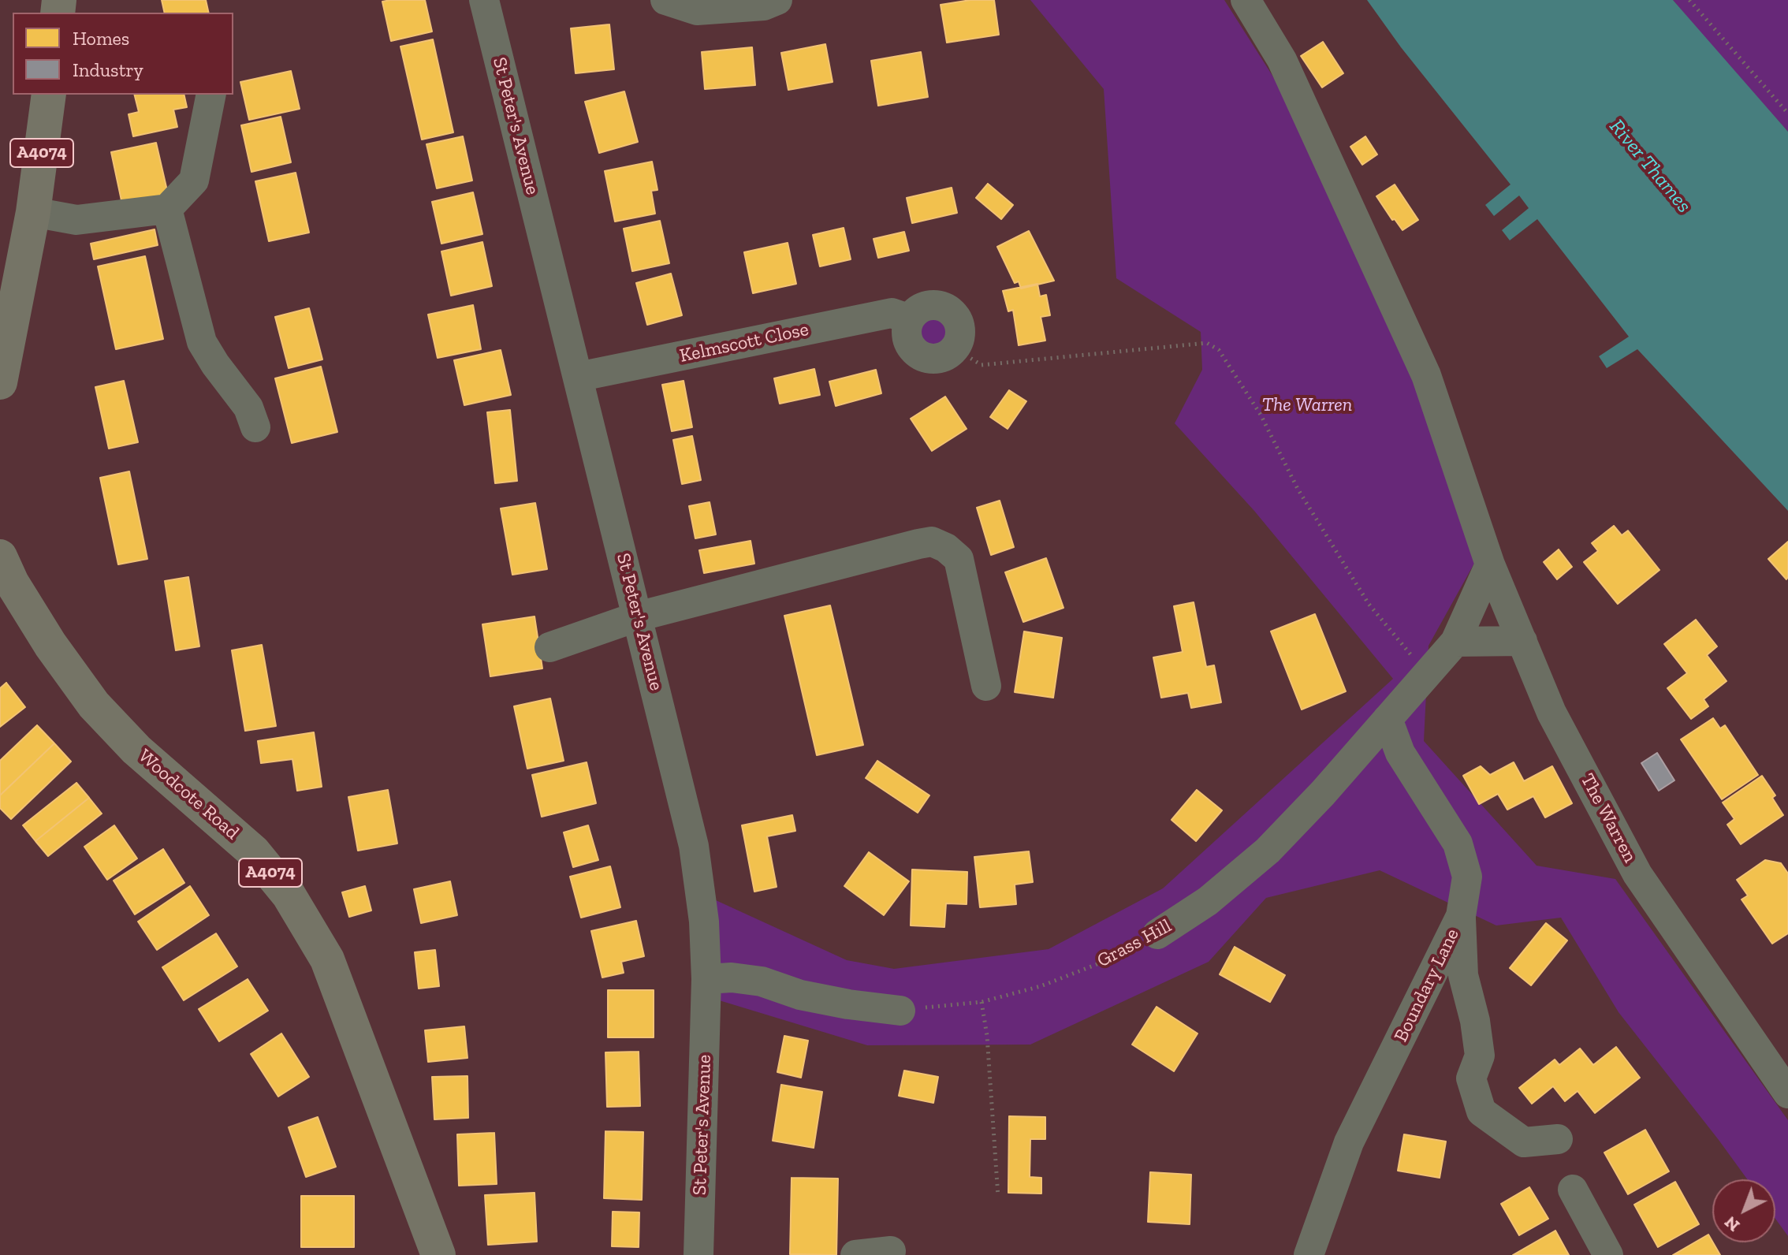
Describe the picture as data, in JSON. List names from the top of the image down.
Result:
{
  "streets": {
    "main road": ["A4074", "Woodcote Road"],
    "street": [
      "St Peter's Avenue",
      "Kelmscott Close",
      "The Warren",
      "Grass Hill",
      "Boundary Lane"
    ]
  },
  "crossings": [
    ["St Peter's Avenue", "Kelmscott Close"],
    ["The Warren", "Grass Hill"],
    ["Grass Hill", "Boundary Lane"]
  ],
  "water": ["River Thames"],
  "parks": ["The Warren"],
  "legend": ["Homes", "Industry"],
  "north": "bottom left"
}
